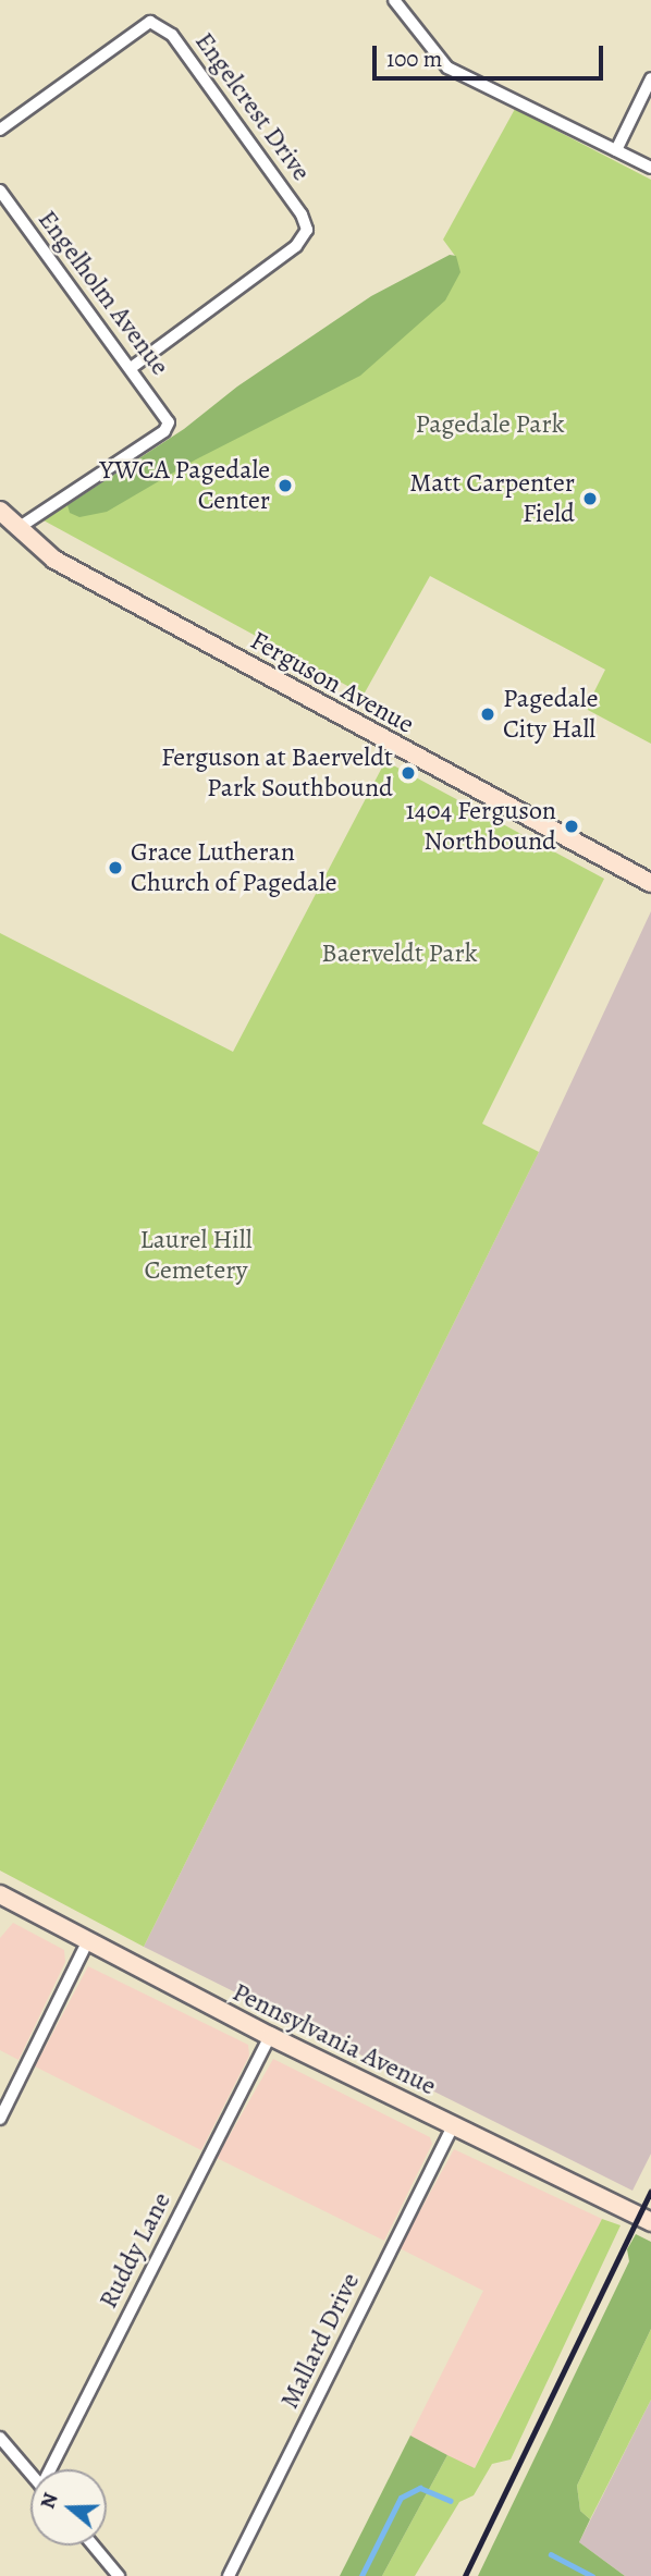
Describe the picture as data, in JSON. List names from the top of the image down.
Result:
{
  "streets": {
    "street": [
      "Engelcrest Drive",
      "Engelholm Avenue",
      "Ferguson Avenue",
      "Pennsylvania Avenue",
      "Ruddy Lane",
      "Mallard Drive"
    ]
  },
  "crossings": [
    ["Engelcrest Drive", "Engelholm Avenue"],
    ["Engelholm Avenue", "Ferguson Avenue"],
    ["Pennsylvania Avenue", "Ruddy Lane"],
    ["Pennsylvania Avenue", "Mallard Drive"]
  ],
  "parks": ["Pagedale Park", "Baerveldt Park", "Laurel Hill Cemetery"],
  "places": [
    "YWCA Pagedale Center",
    "Matt Carpenter Field",
    "Pagedale City Hall",
    "Ferguson at Baerveldt Park Southbound",
    "1404 Ferguson Northbound",
    "Grace Lutheran Church of Pagedale"
  ],
  "scale_bar": "100 m",
  "north": "left"
}
